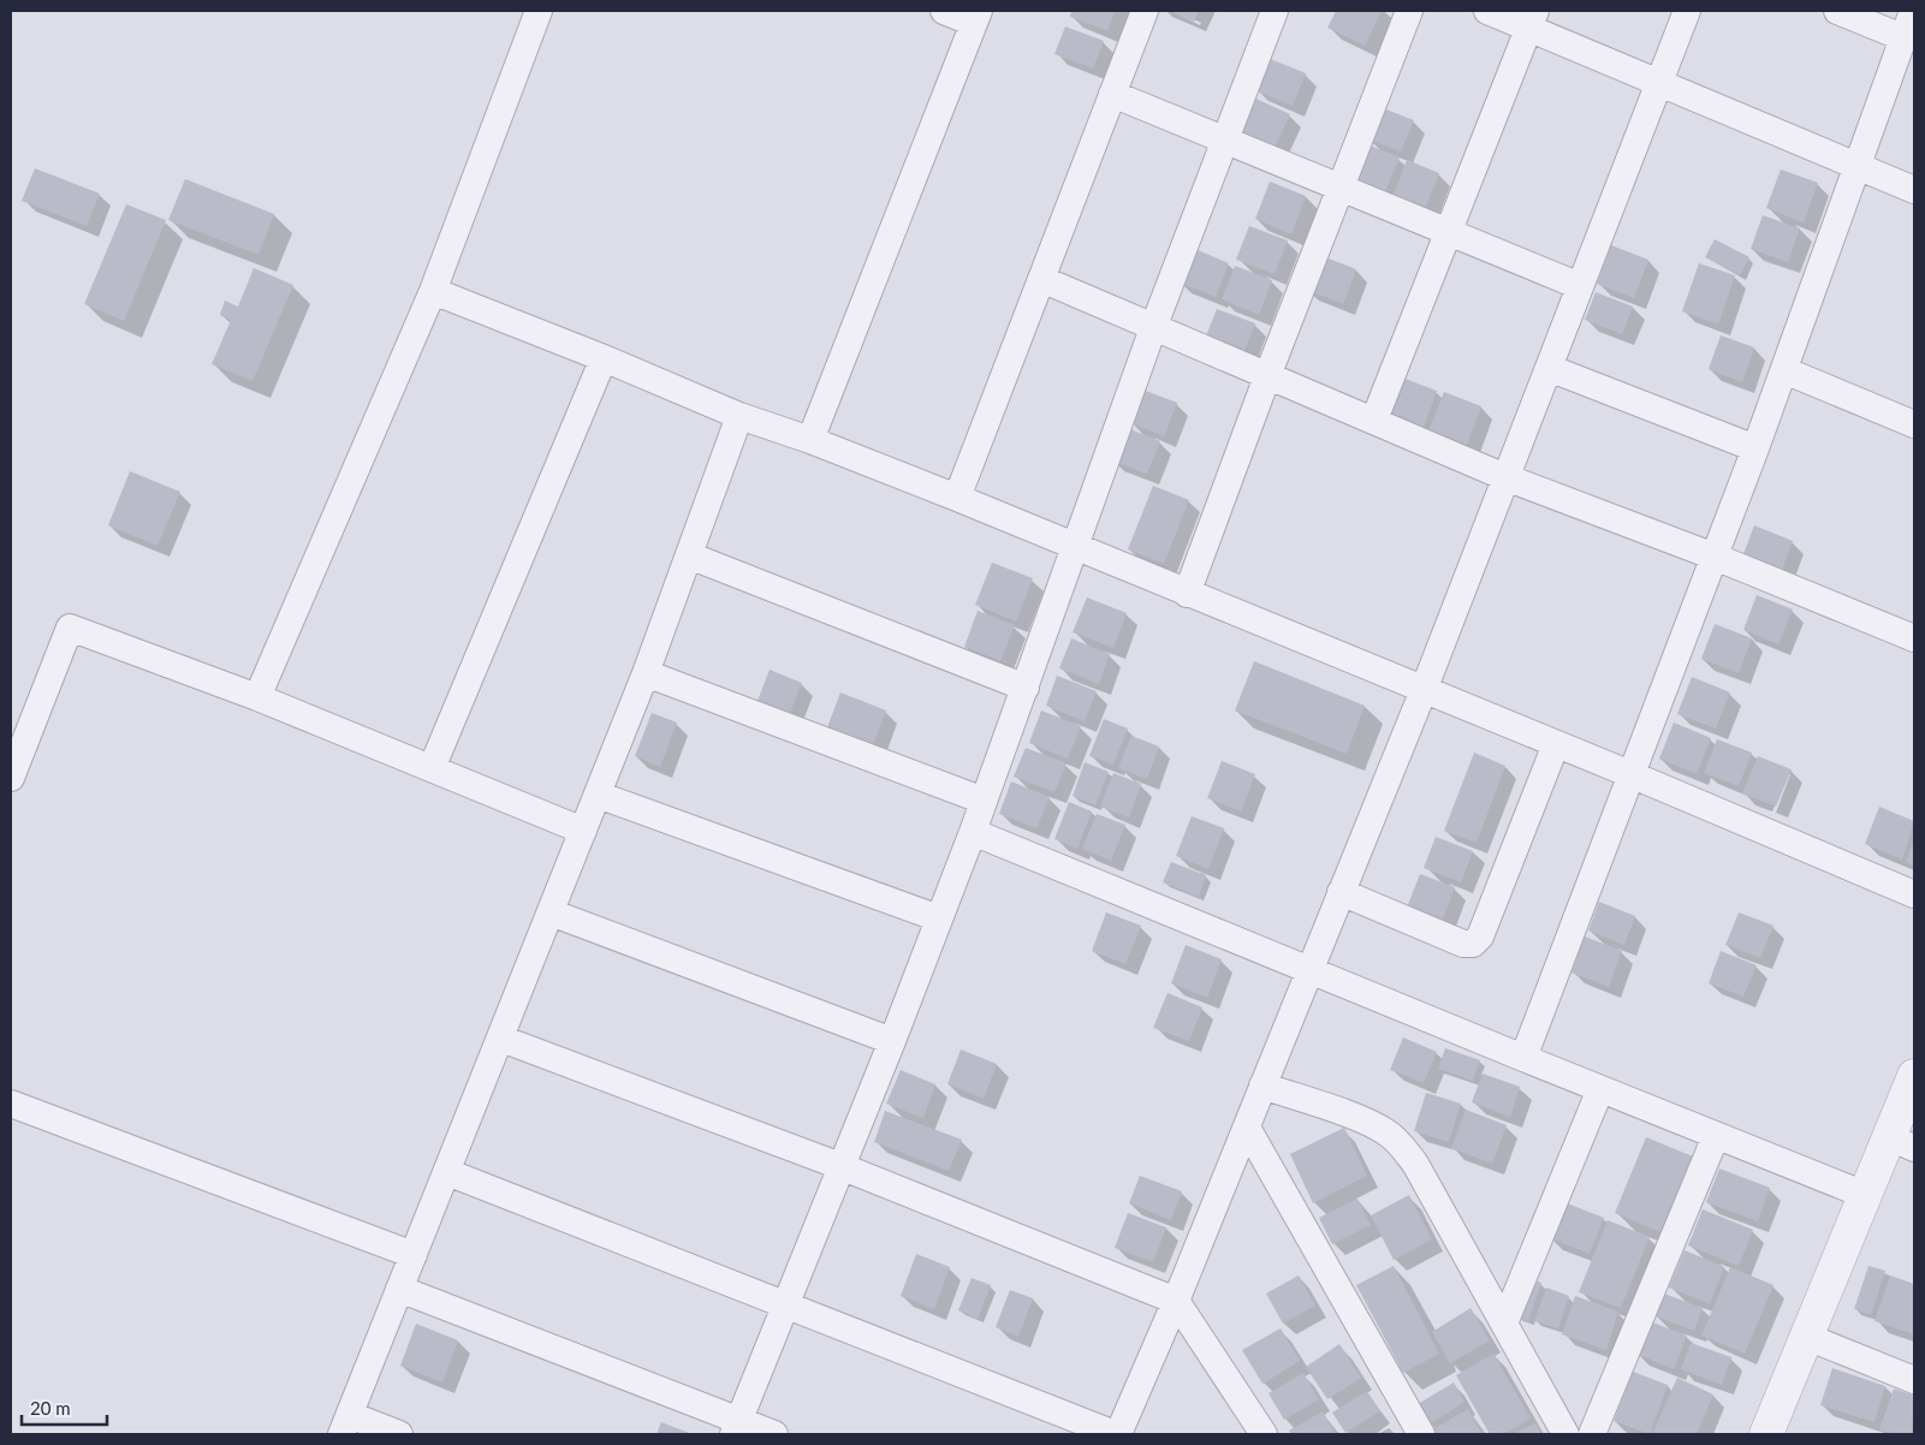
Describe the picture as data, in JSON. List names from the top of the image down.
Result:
{
  "scale_bar": "20 m"
}
